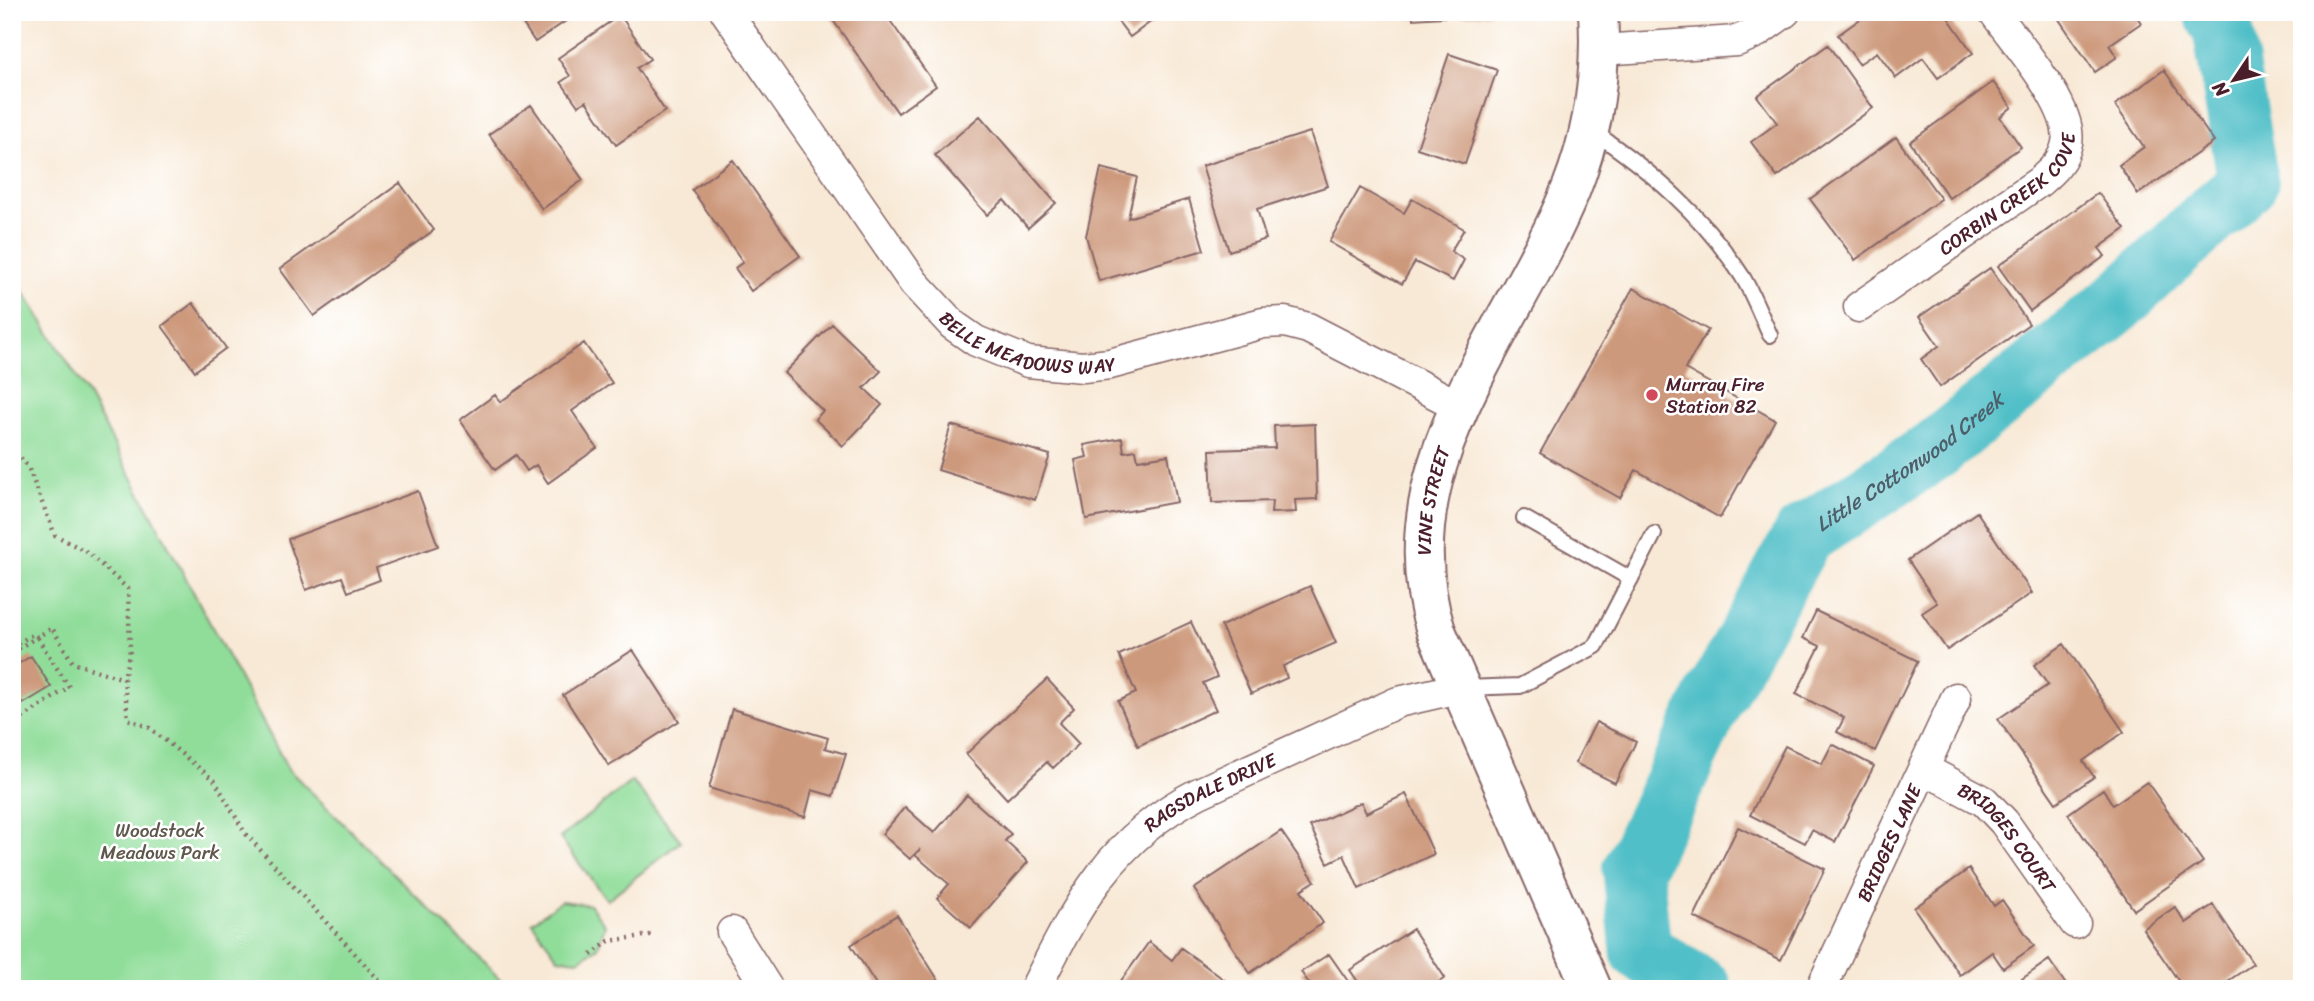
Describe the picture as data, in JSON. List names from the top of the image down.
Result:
{
  "streets": {
    "street": [
      "CORBIN CREEK COVE",
      "BELLE MEADOWS WAY",
      "VINE STREET",
      "RAGSDALE DRIVE",
      "BRIDGES COURT",
      "BRIDGES LANE"
    ]
  },
  "crossings": [
    ["BELLE MEADOWS WAY", "VINE STREET"],
    ["VINE STREET", "RAGSDALE DRIVE"],
    ["BRIDGES COURT", "BRIDGES LANE"]
  ],
  "water": ["Little Cottonwood Creek"],
  "parks": ["Woodstock Meadows Park"],
  "places": ["Murray Fire Station 82"],
  "north": "bottom left"
}
